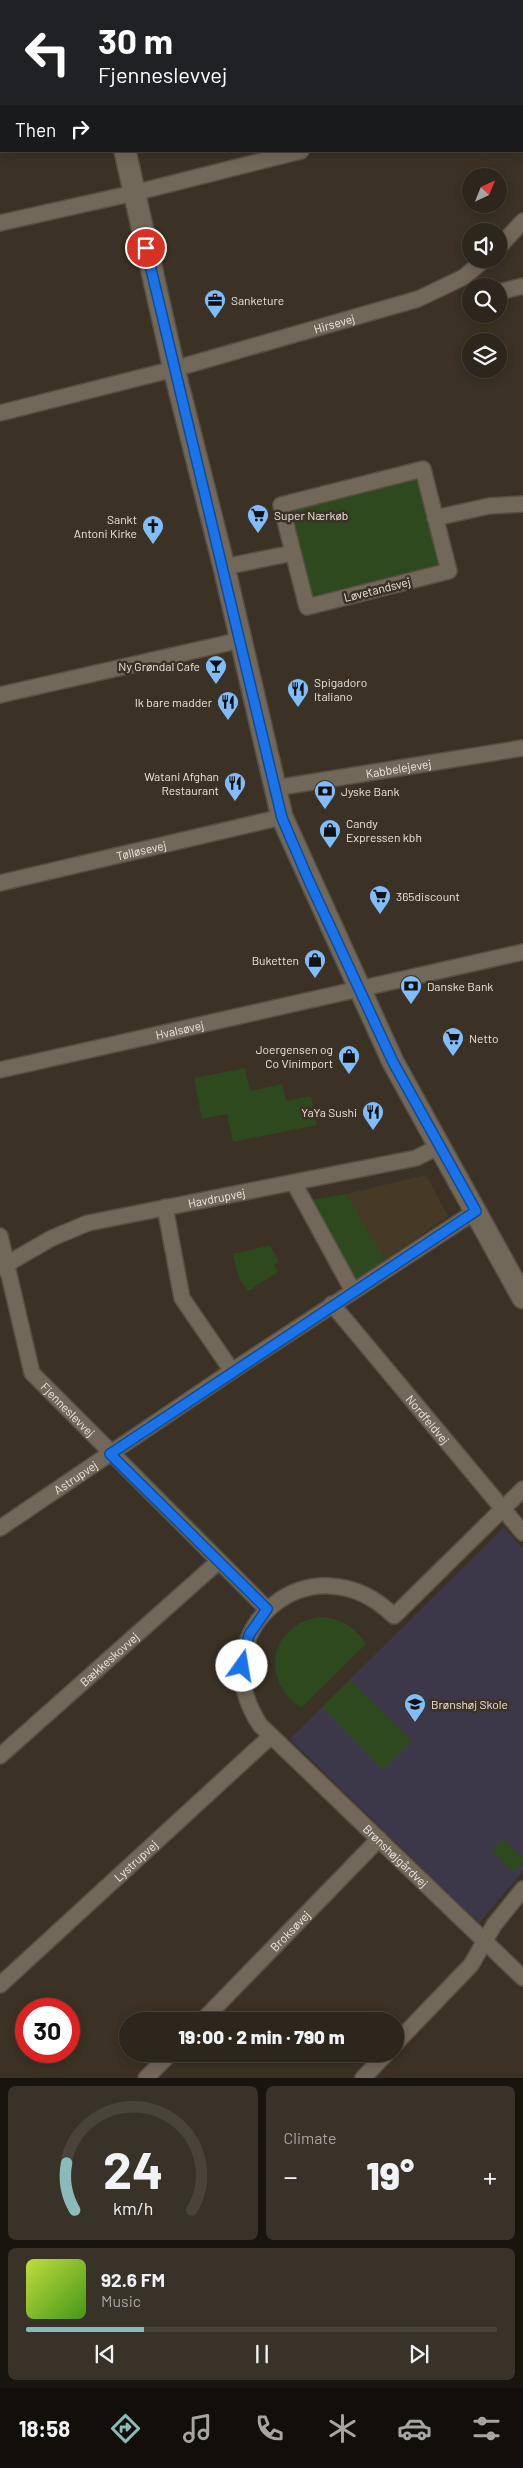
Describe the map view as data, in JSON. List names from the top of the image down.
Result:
{
  "streets": {
    "street": [
      "Hirsevej",
      "Løvetandsvej",
      "Kabbelejevej",
      "Tølløsevej",
      "Hvalsøvej",
      "Havdrupvej",
      "Fjenneslevvej",
      "Nordfeldvej",
      "Astrupvej",
      "Bækkeskovvej",
      "Brønshøjgårdvej",
      "Lystrupvej",
      "Broksøvej"
    ]
  },
  "crossings": [
    ["Havdrupvej", "Fjenneslevvej"],
    ["Fjenneslevvej", "Astrupvej"],
    ["Fjenneslevvej", "Bækkeskovvej"],
    ["Fjenneslevvej", "Brønshøjgårdvej"],
    ["Nordfeldvej", "Astrupvej"],
    ["Brønshøjgårdvej", "Lystrupvej"],
    ["Brønshøjgårdvej", "Broksøvej"]
  ],
  "places": {
    "office": ["Sanketure"],
    "supermarket": ["Super Nærkøb", "365discount", "Netto"],
    "church": ["Sankt Antoni Kirke"],
    "bar": ["Ny Grøndal Cafe"],
    "restaurant": [
      "Spigadoro Italiano",
      "Ik bare madder",
      "Watani Afghan Restaurant",
      "YaYa Sushi"
    ],
    "bank": ["Jyske Bank", "Danske Bank"],
    "shop": ["Candy Expressen kbh", "Buketten", "Joergensen og Co Vinimport"],
    "school or university": ["Brønshøj Skole"]
  },
  "north": "top right",
  "page": {
    "turn": ["30 m", "Fjenneslevvej"],
    "then": "Then",
    "limit": "30",
    "trip": "19:00 · 2 min · 790 m",
    "tile": "Climate",
    "heat": ["−", "19°", "+"],
    "song": ["92.6 FM", "Music"],
    "tabs": "18:58",
    "gauge": ["24", "km/h"]
  }
}
